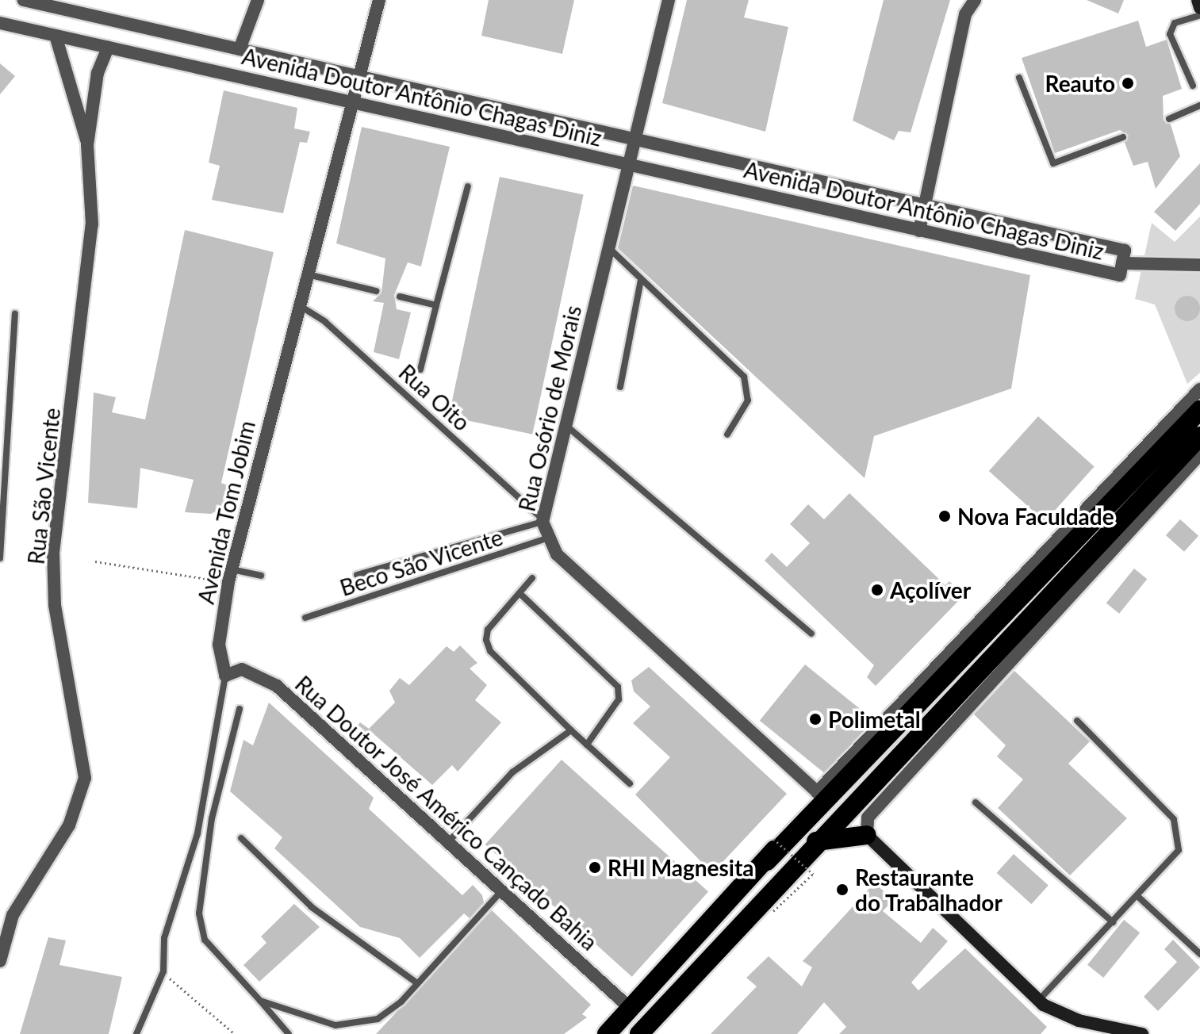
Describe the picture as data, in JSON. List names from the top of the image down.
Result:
{
  "streets": {
    "street": [
      "Avenida Doutor Antônio Chagas Diniz",
      "Rua Osório de Morais",
      "Rua São Vicente",
      "Avenida Tom Jobim",
      "Rua Doutor José Américo Cançado Bahia"
    ],
    "lane": ["Rua Oito", "Beco São Vicente"]
  },
  "crossings": [
    ["Avenida Doutor Antônio Chagas Diniz", "Rua Osório de Morais"],
    ["Avenida Doutor Antônio Chagas Diniz", "Rua São Vicente"],
    ["Avenida Doutor Antônio Chagas Diniz", "Avenida Tom Jobim"],
    ["Rua Oito", "Rua Osório de Morais"],
    ["Rua Oito", "Avenida Tom Jobim"],
    ["Rua Osório de Morais", "Beco São Vicente"],
    ["Avenida Tom Jobim", "Rua Doutor José Américo Cançado Bahia"]
  ],
  "places": [
    "Reauto",
    "Nova Faculdade",
    "Açolíver",
    "Polimetal",
    "RHI Magnesita",
    "Restaurante do Trabalhador"
  ]
}
